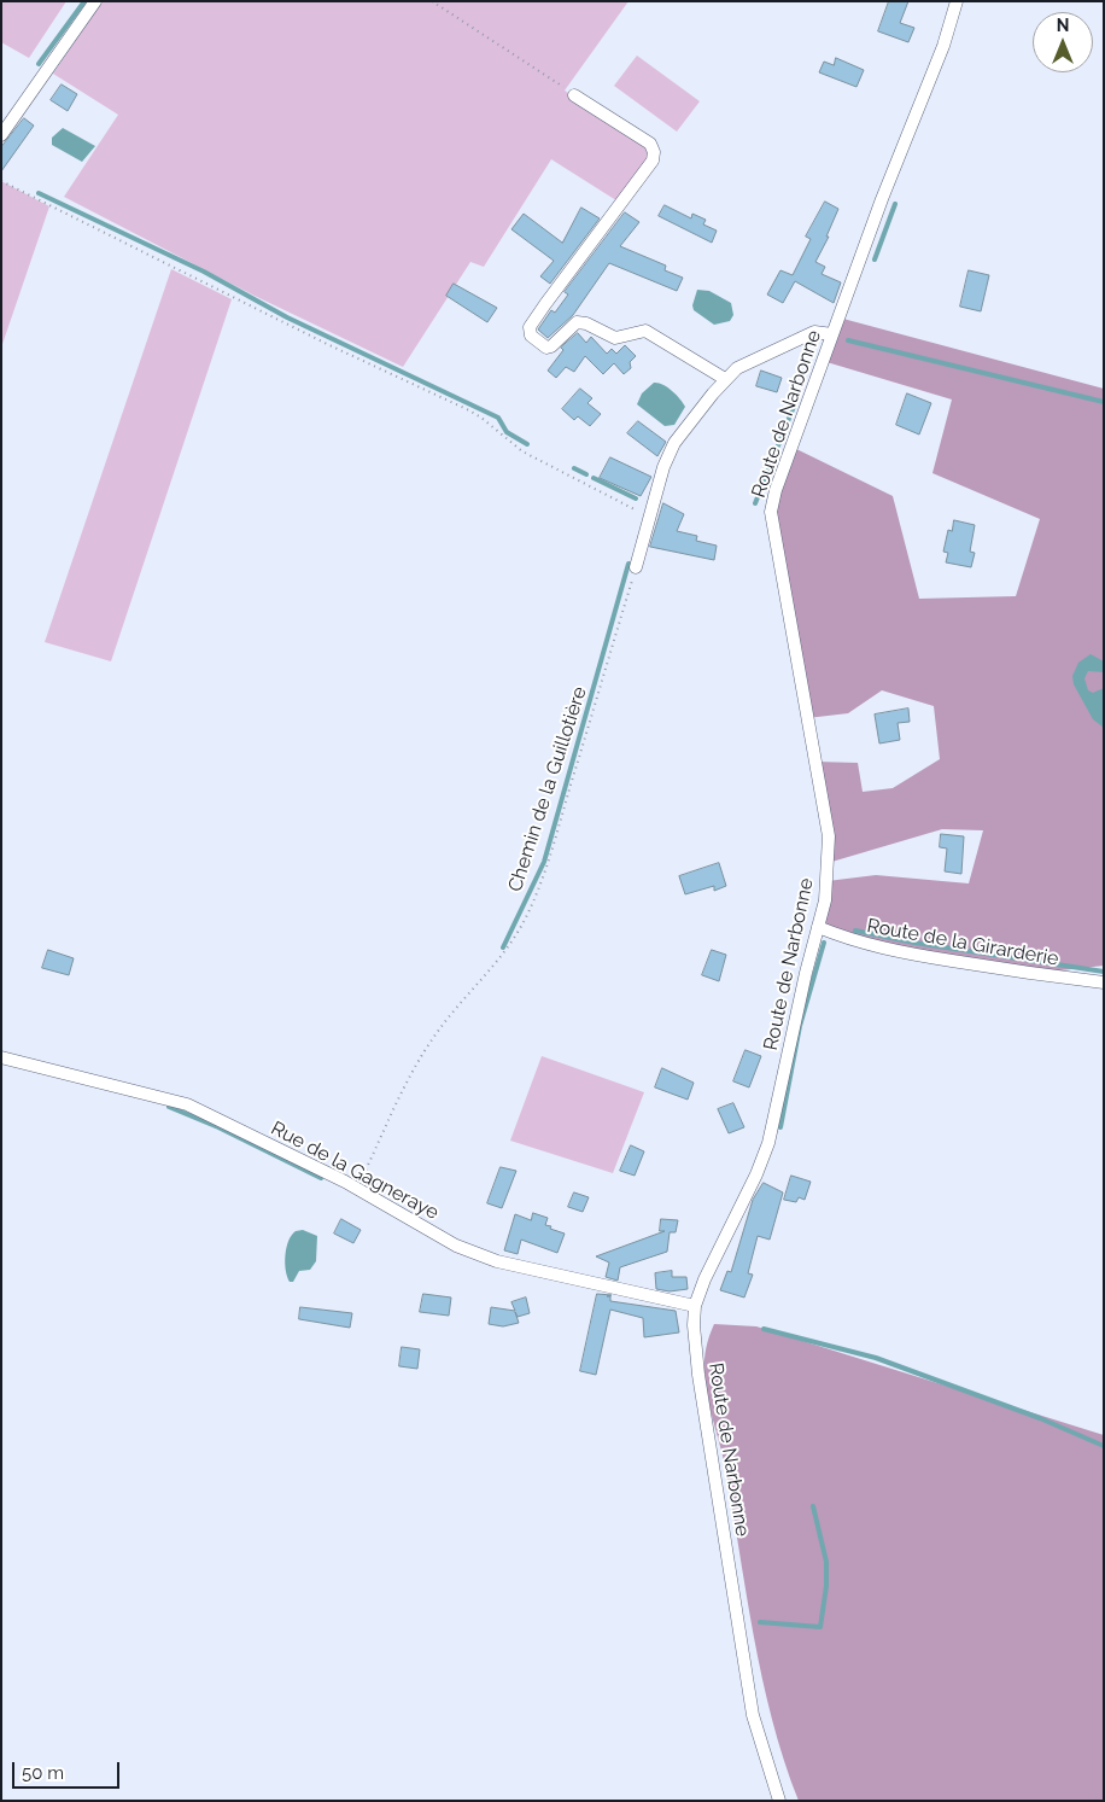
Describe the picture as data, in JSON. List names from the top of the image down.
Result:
{
  "streets": {
    "street": ["Route de Narbonne", "Route de la Girarderie", "Rue de la Gagneraye"],
    "path": ["Chemin de la Guillotière"]
  },
  "crossings": [
    ["Route de Narbonne", "Route de la Girarderie"],
    ["Route de Narbonne", "Rue de la Gagneraye"],
    ["Chemin de la Guillotière", "Rue de la Gagneraye"]
  ],
  "scale_bar": "50 m",
  "north": "top"
}
